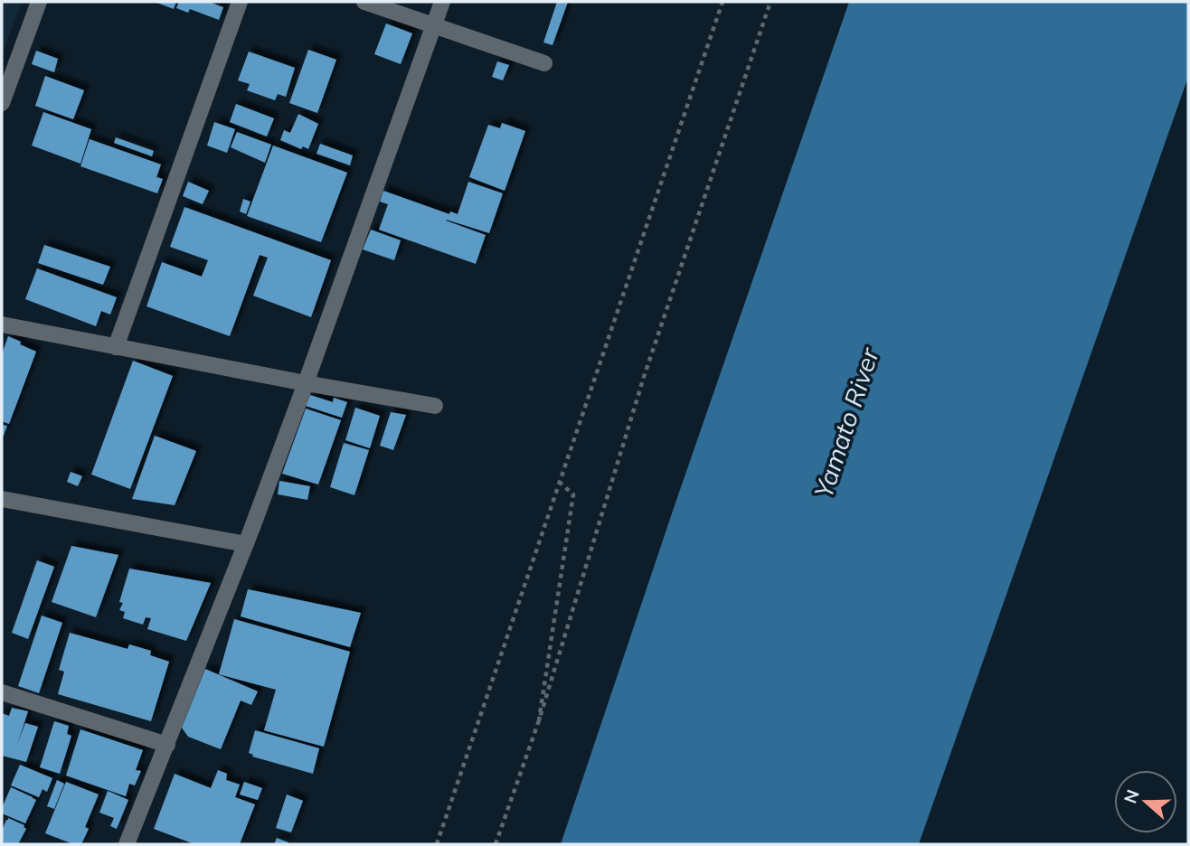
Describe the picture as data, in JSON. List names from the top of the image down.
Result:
{
  "water": ["Yamato River"],
  "north": "left"
}
